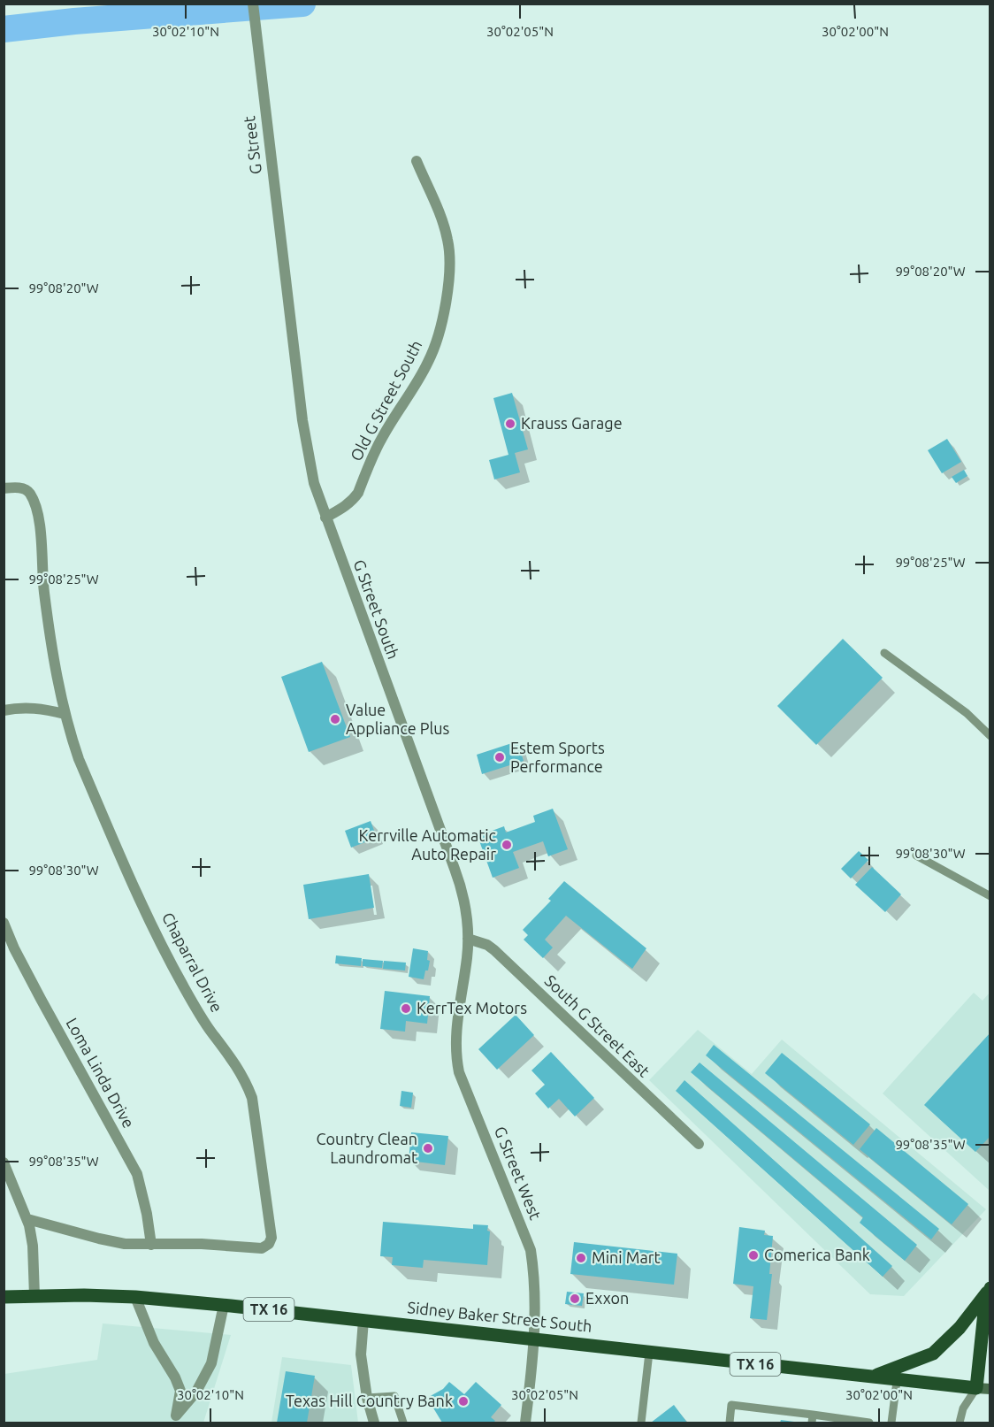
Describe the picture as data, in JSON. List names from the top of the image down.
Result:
{
  "streets": {
    "main road": ["TX 16", "Sidney Baker Street South"],
    "street": [
      "G Street",
      "Old G Street South",
      "G Street South",
      "Chaparral Drive",
      "South G Street East",
      "Loma Linda Drive",
      "G Street West"
    ]
  },
  "crossings": [
    ["G Street", "G Street South"],
    ["Old G Street South", "G Street South"],
    ["G Street South", "South G Street East"],
    ["G Street South", "G Street West"],
    ["Chaparral Drive", "Loma Linda Drive"],
    ["South G Street East", "G Street West"],
    ["G Street West", "Sidney Baker Street South"]
  ],
  "places": [
    "Krauss Garage",
    "Value Appliance Plus",
    "Estem Sports Performance",
    "Kerrville Automatic Auto Repair",
    "KerrTex Motors",
    "Country Clean Laundromat",
    "Comerica Bank",
    "Mini Mart",
    "Exxon",
    "Texas Hill Country Bank"
  ],
  "coordinates": [
    "30°02'10\"N",
    "30°02'05\"N",
    "30°02'00\"N",
    "99°08'20\"W",
    "99°08'25\"W",
    "99°08'30\"W",
    "99°08'35\"W"
  ]
}
